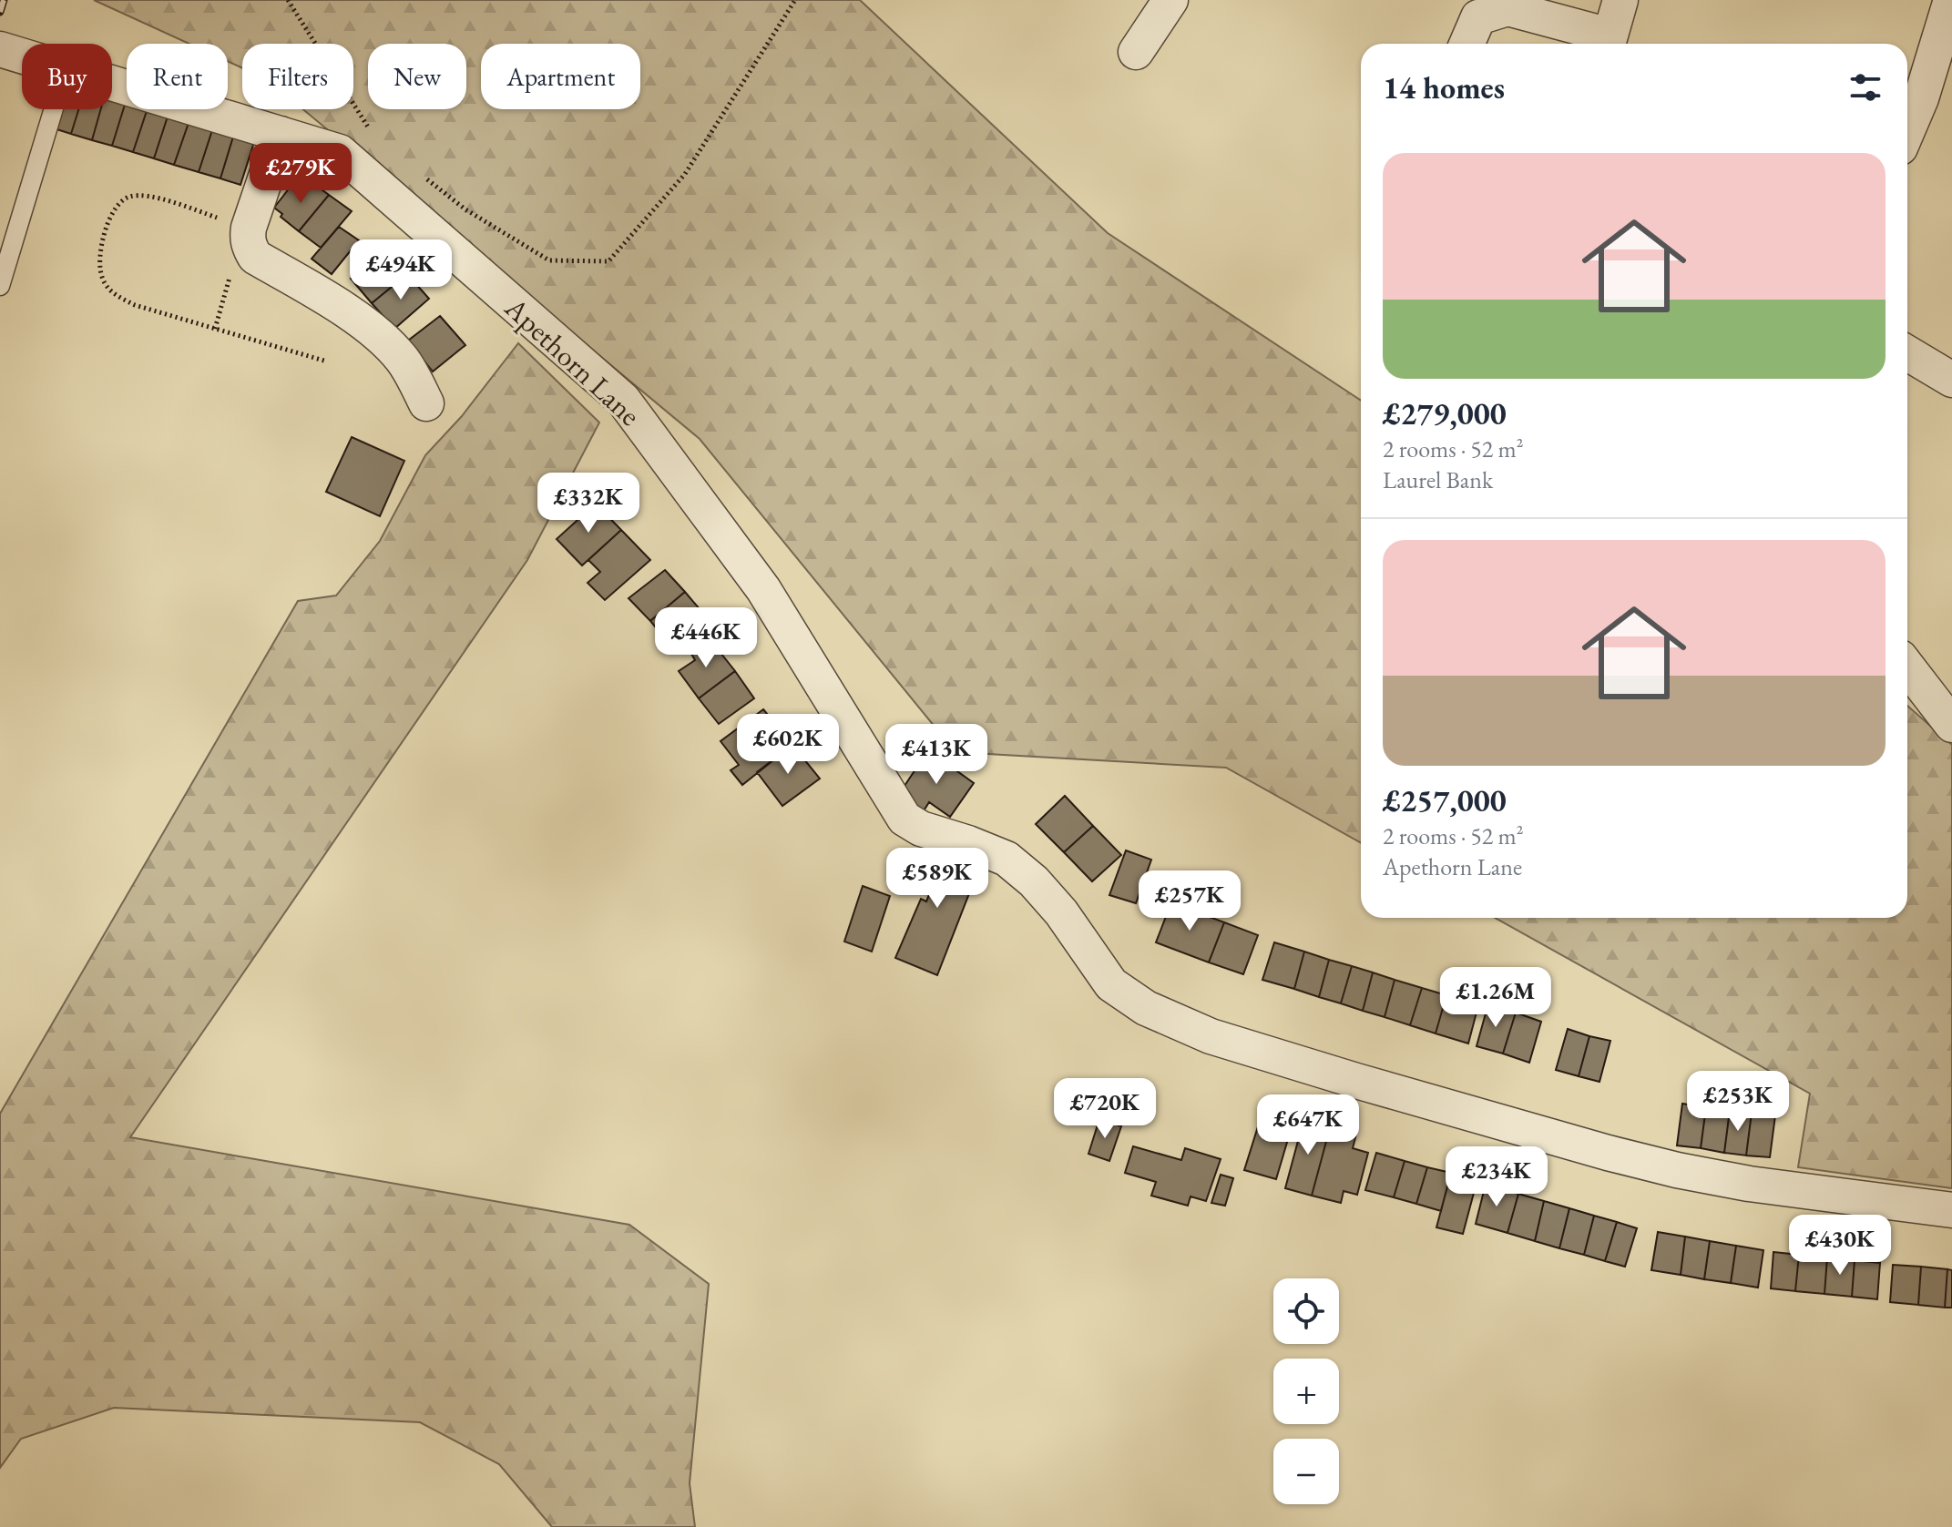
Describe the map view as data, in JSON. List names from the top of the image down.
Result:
{
  "streets": {
    "street": ["Apethorn Lane"]
  },
  "page": {
    "chip": [
      "Buy",
      "Rent",
      "Filters",
      "New",
      "Apartment"
    ],
    "heading": "14 homes",
    "list": [
      {
        "name": "£279,000",
        "note": "2 rooms · 52 m² · Laurel Bank"
      },
      {
        "name": "£257,000",
        "note": "2 rooms · 52 m² · Apethorn Lane"
      }
    ],
    "price": [
      "£279K",
      "£494K",
      "£332K",
      "£446K",
      "£602K",
      "£413K",
      "£589K",
      "£257K",
      "£1.26M",
      "£253K",
      "£720K",
      "£647K",
      "£234K",
      "£430K"
    ],
    "map_buttons": ["+", "−"]
  }
}
